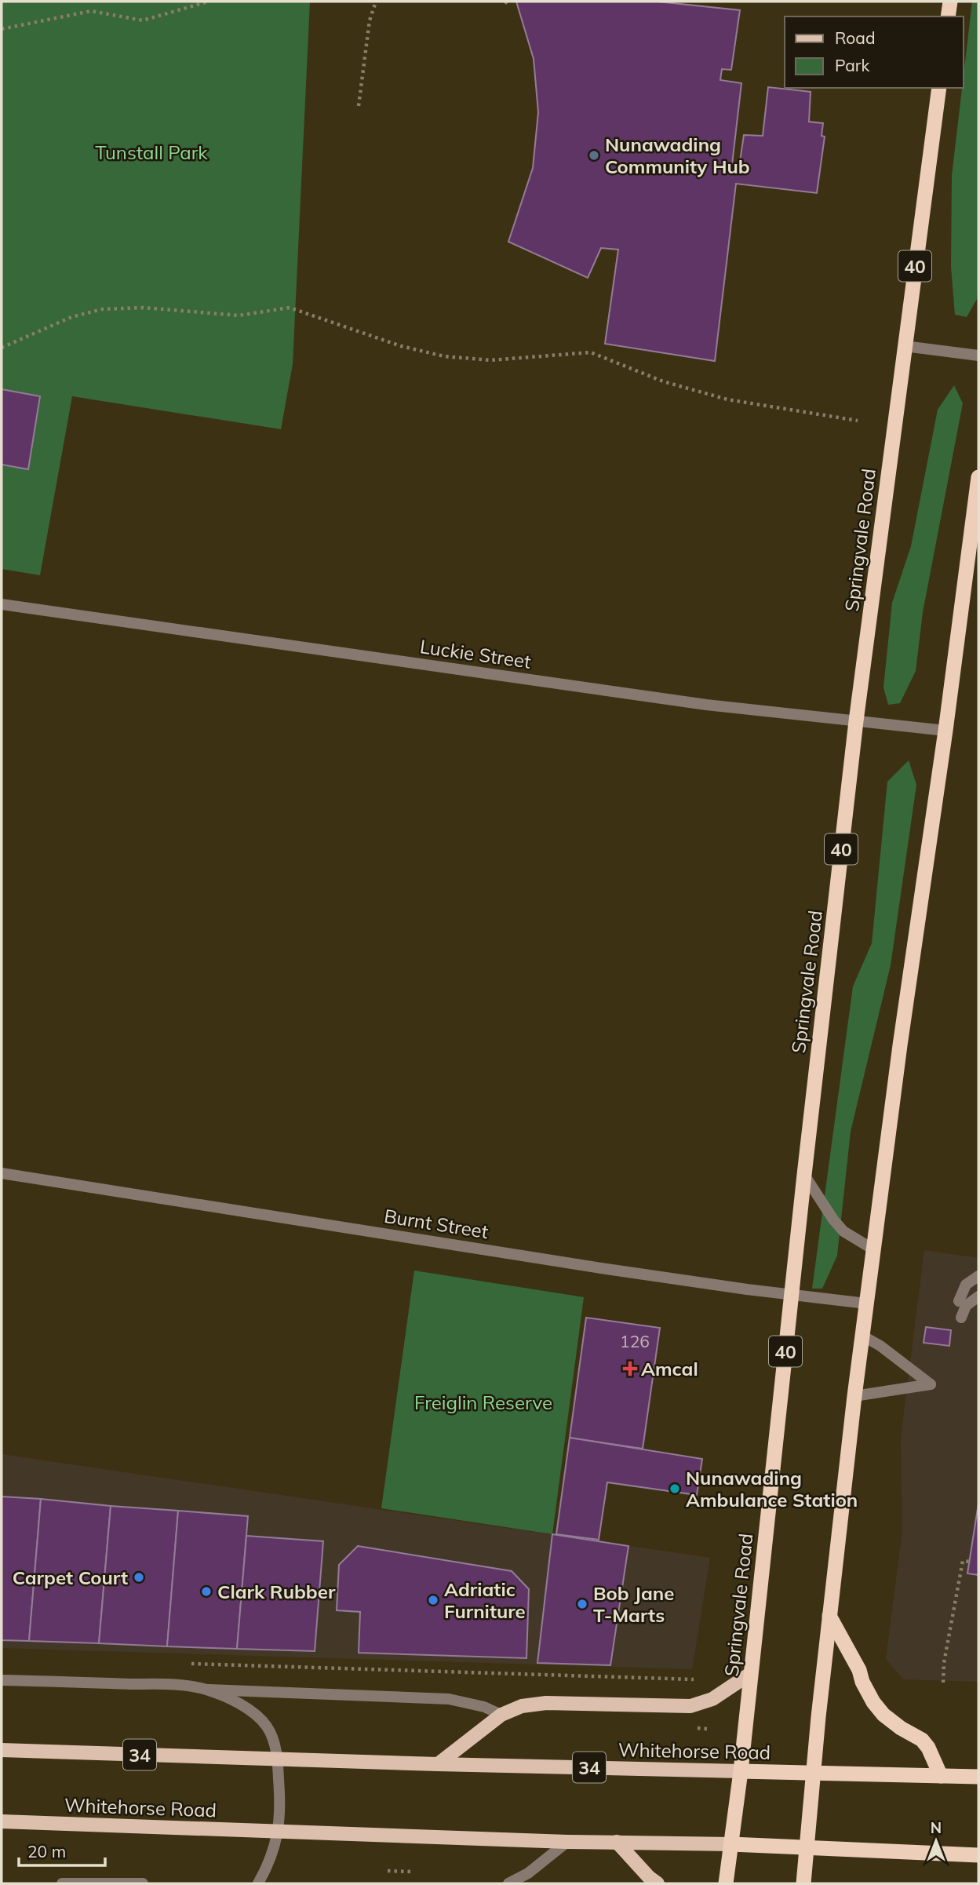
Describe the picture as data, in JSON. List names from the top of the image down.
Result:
{
  "streets": {
    "highway": [
      "40",
      "Springvale Road",
      "Whitehorse Road",
      "34"
    ],
    "street": ["Luckie Street", "Burnt Street"]
  },
  "crossings": [
    ["Springvale Road", "Luckie Street"],
    ["Springvale Road", "Burnt Street"],
    ["Springvale Road", "Whitehorse Road"]
  ],
  "parks": ["Tunstall Park", "Freiglin Reserve"],
  "places": {
    "other": [
      "Nunawading Community Hub",
      "Nunawading Ambulance Station",
      "Carpet Court",
      "Clark Rubber",
      "Adriatic Furniture",
      "Bob Jane T-Marts"
    ],
    "health": ["Amcal"]
  },
  "house_numbers": ["126"],
  "legend": ["Road", "Park"],
  "scale_bar": "20 m",
  "north": "top"
}
